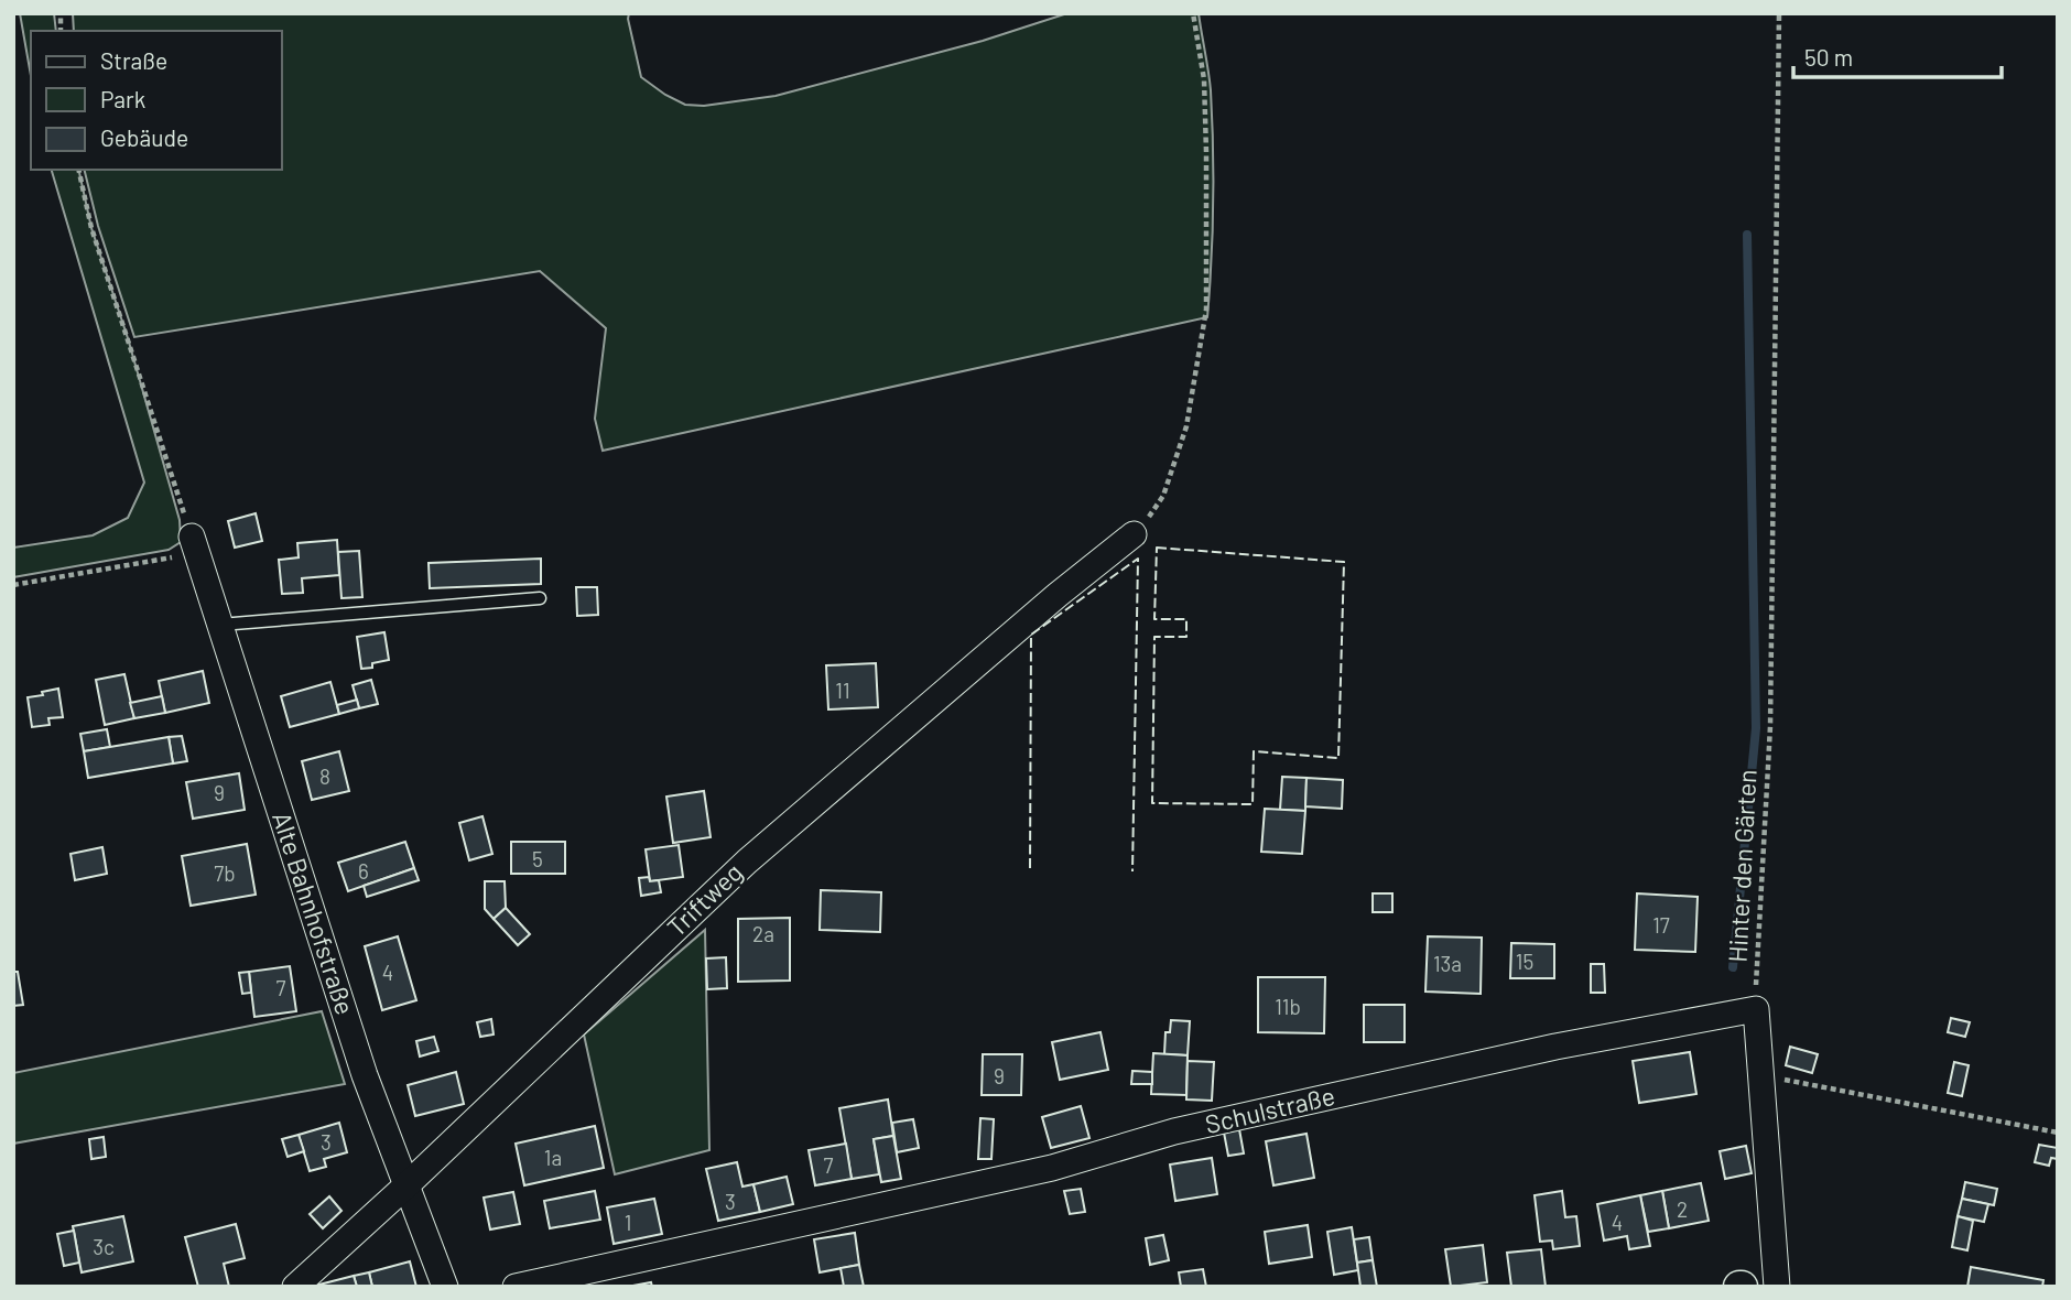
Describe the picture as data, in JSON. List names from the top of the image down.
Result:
{
  "streets": {
    "street": ["Triftweg", "Alte Bahnhofstraße", "Schulstraße"],
    "path": ["Hinter den Gärten"]
  },
  "crossings": [
    ["Hinter den Gärten", "Schulstraße"],
    ["Triftweg", "Alte Bahnhofstraße"]
  ],
  "house_numbers": [
    "11",
    "8",
    "9",
    "5",
    "6",
    "7b",
    "17",
    "2a",
    "15",
    "13a",
    "4",
    "7",
    "11b",
    "9",
    "3",
    "1a",
    "7",
    "3",
    "2",
    "1",
    "4",
    "3c"
  ],
  "legend": ["Straße", "Park", "Gebäude"],
  "scale_bar": "50 m"
}
